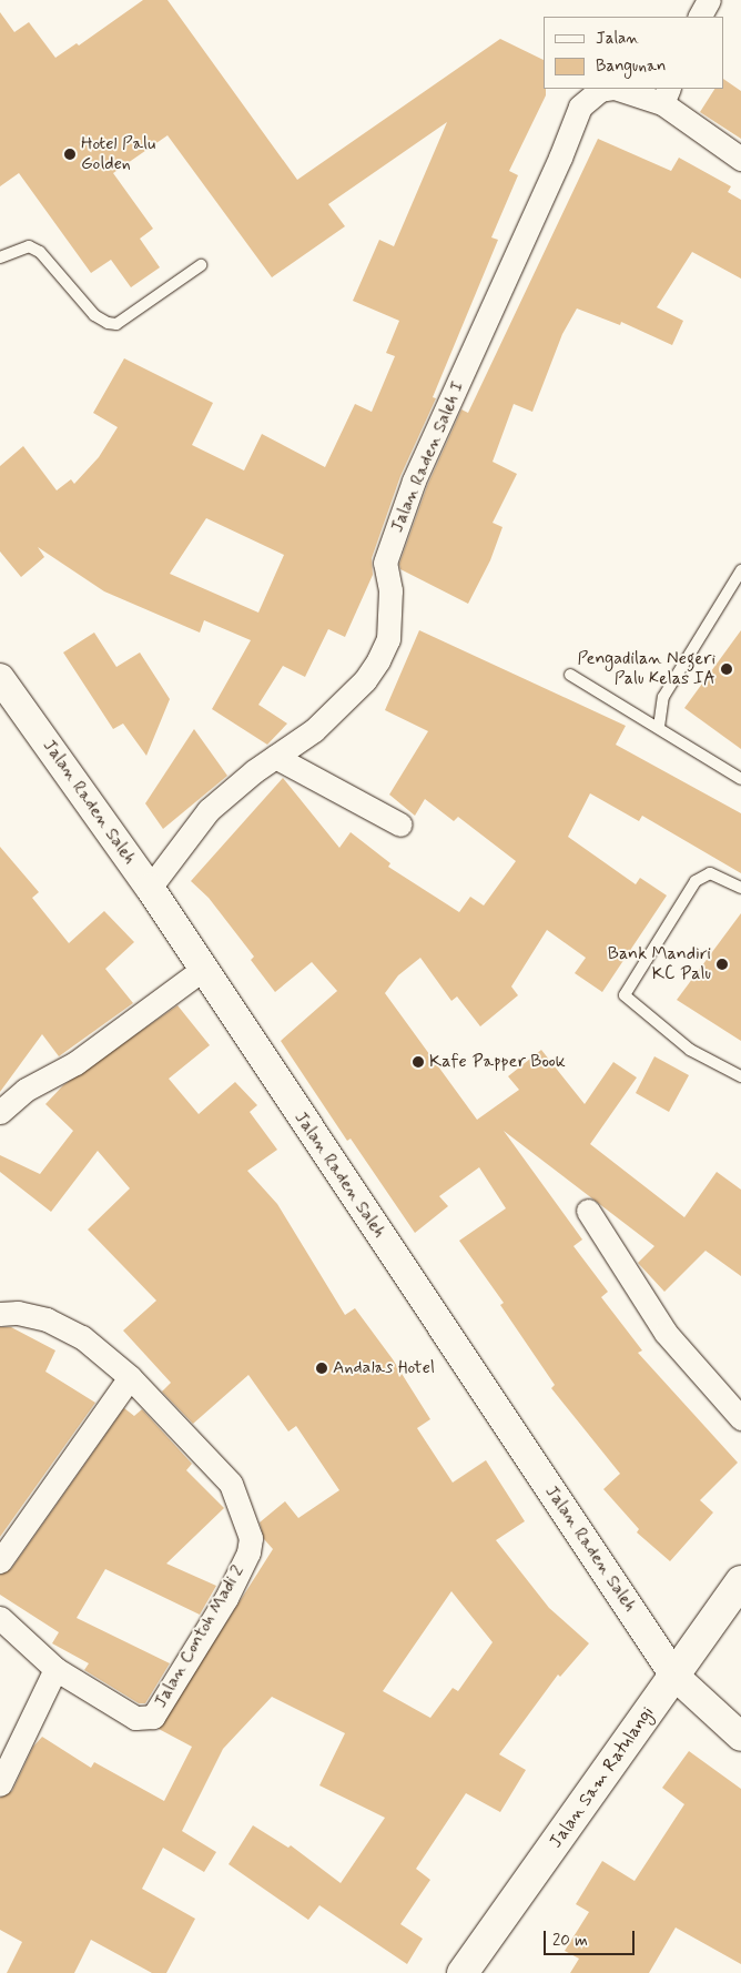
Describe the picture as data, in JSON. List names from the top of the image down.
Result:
{
  "streets": {
    "highway": ["Jalan Sam Ratulangi"],
    "street": ["Jalan Raden Saleh I", "Jalan Raden Saleh", "Jalan Contoh Madi 2"]
  },
  "crossings": [
    ["Jalan Raden Saleh I", "Jalan Raden Saleh"],
    ["Jalan Raden Saleh", "Jalan Sam Ratulangi"]
  ],
  "places": [
    "Hotel Palu Golden",
    "Pengadilan Negeri Palu Kelas IA",
    "Bank Mandiri KC Palu",
    "Kafe Papper Book",
    "Andalas Hotel"
  ],
  "legend": ["Jalan", "Bangunan"],
  "scale_bar": "20 m"
}
